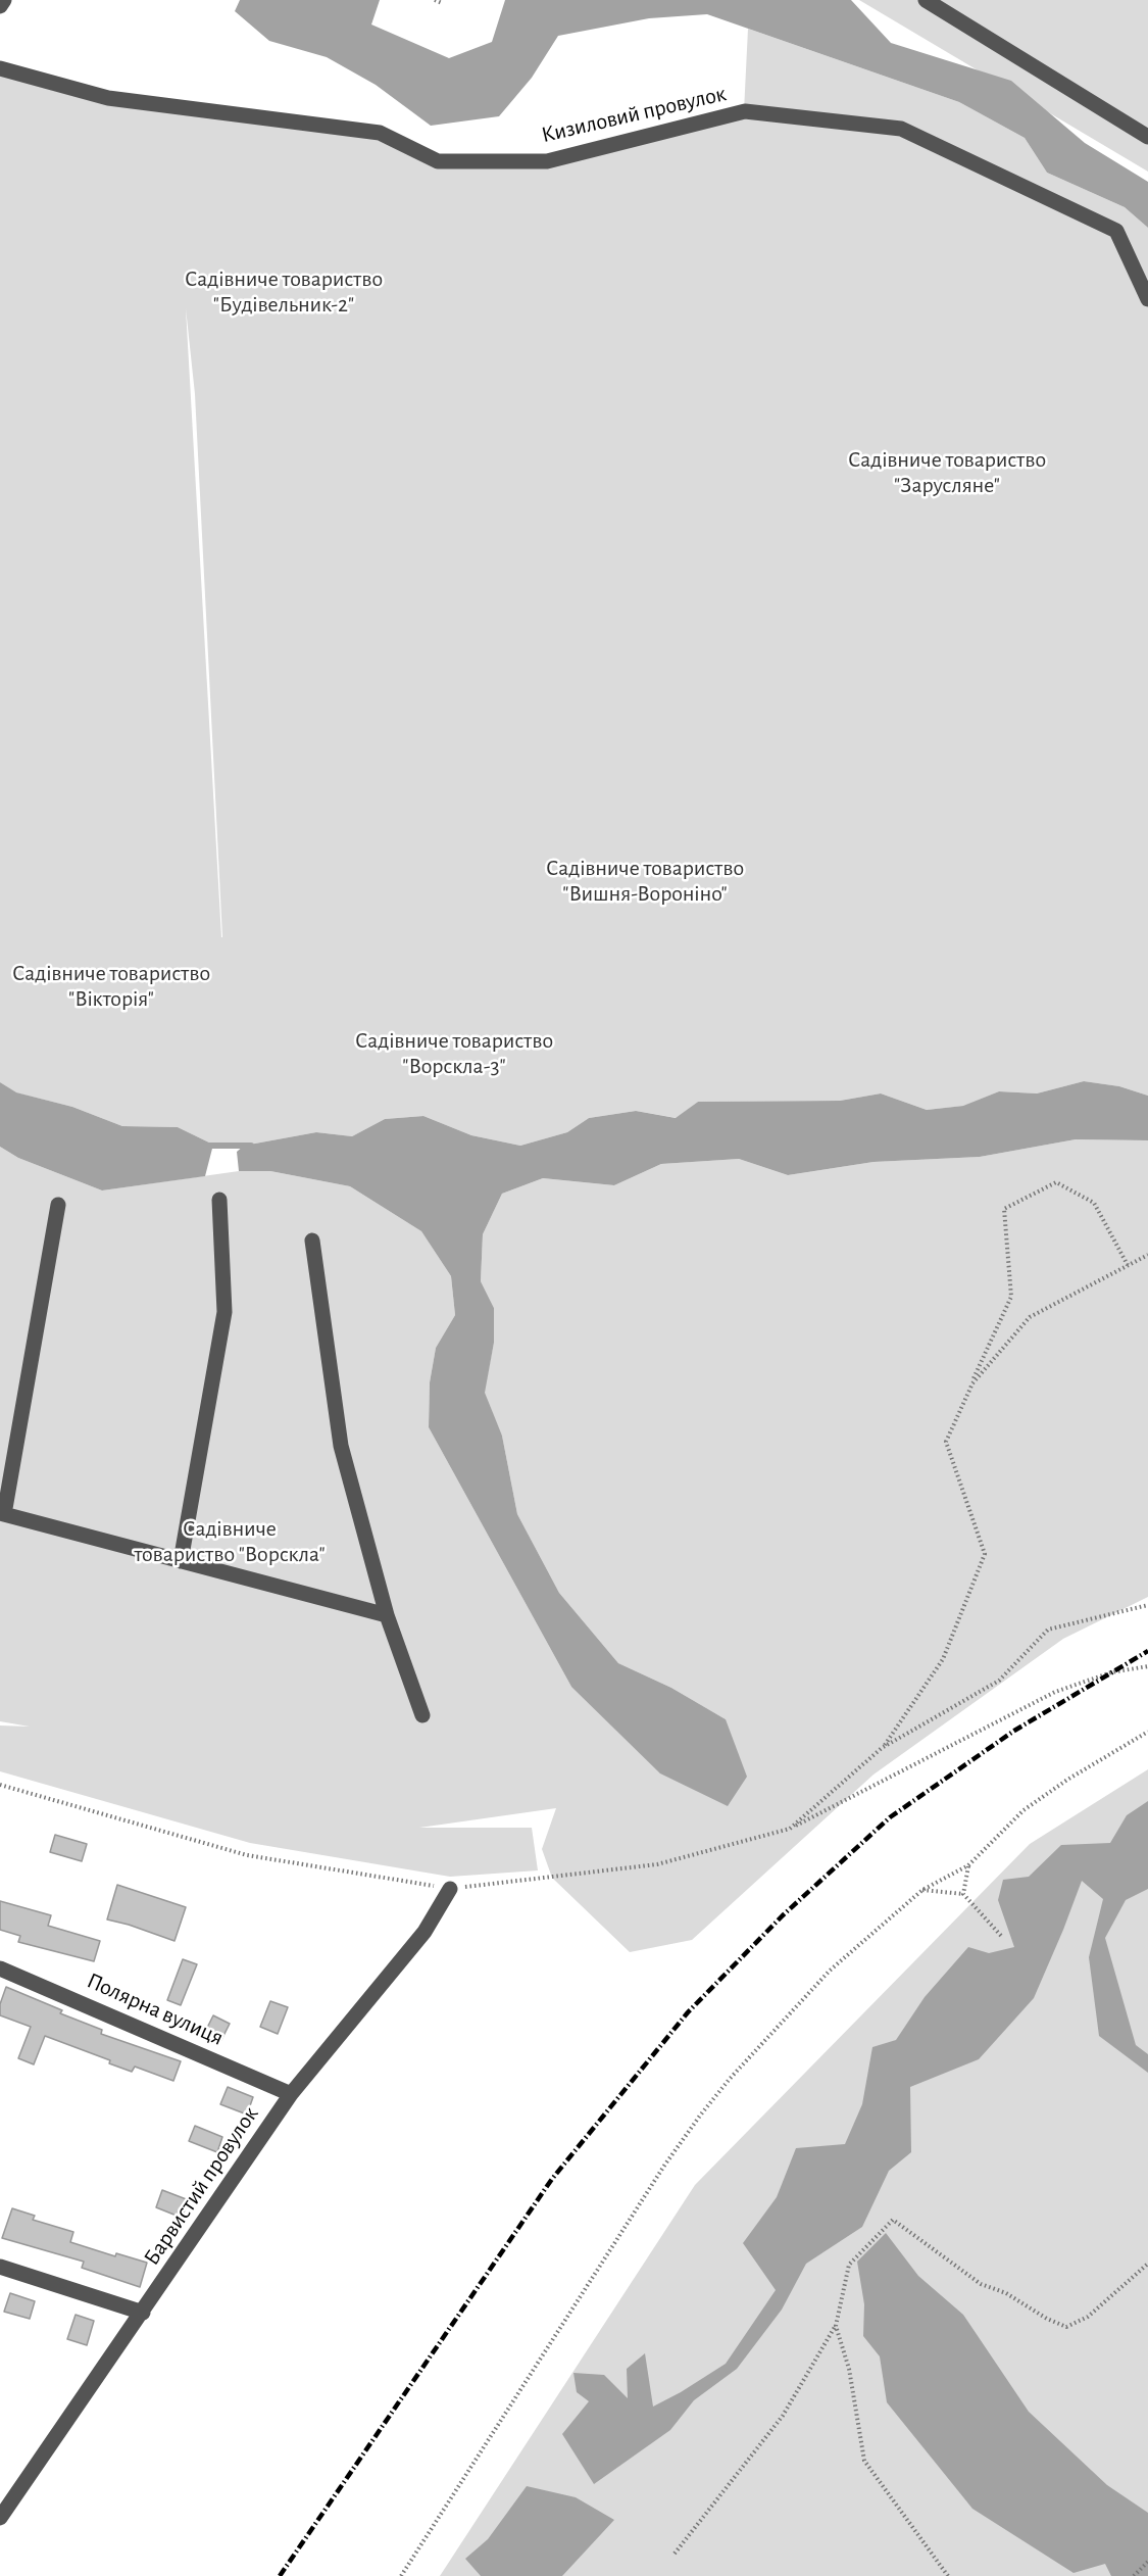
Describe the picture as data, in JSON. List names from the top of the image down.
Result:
{
  "streets": {
    "street": ["Кизиловий провулок", "Полярна вулиця", "Барвистий провулок"]
  },
  "crossings": [
    ["Полярна вулиця", "Барвистий провулок"]
  ],
  "parks": [
    "Садівниче товариство \"Будівельник-2\"",
    "Садівниче товариство \"Зарусляне\"",
    "Садівниче товариство \"Вишня-Вороніно\"",
    "Садівниче товариство \"Вікторія\"",
    "Садівниче товариство \"Ворскла-3\"",
    "Садівниче товариство \"Ворскла\""
  ]
}
